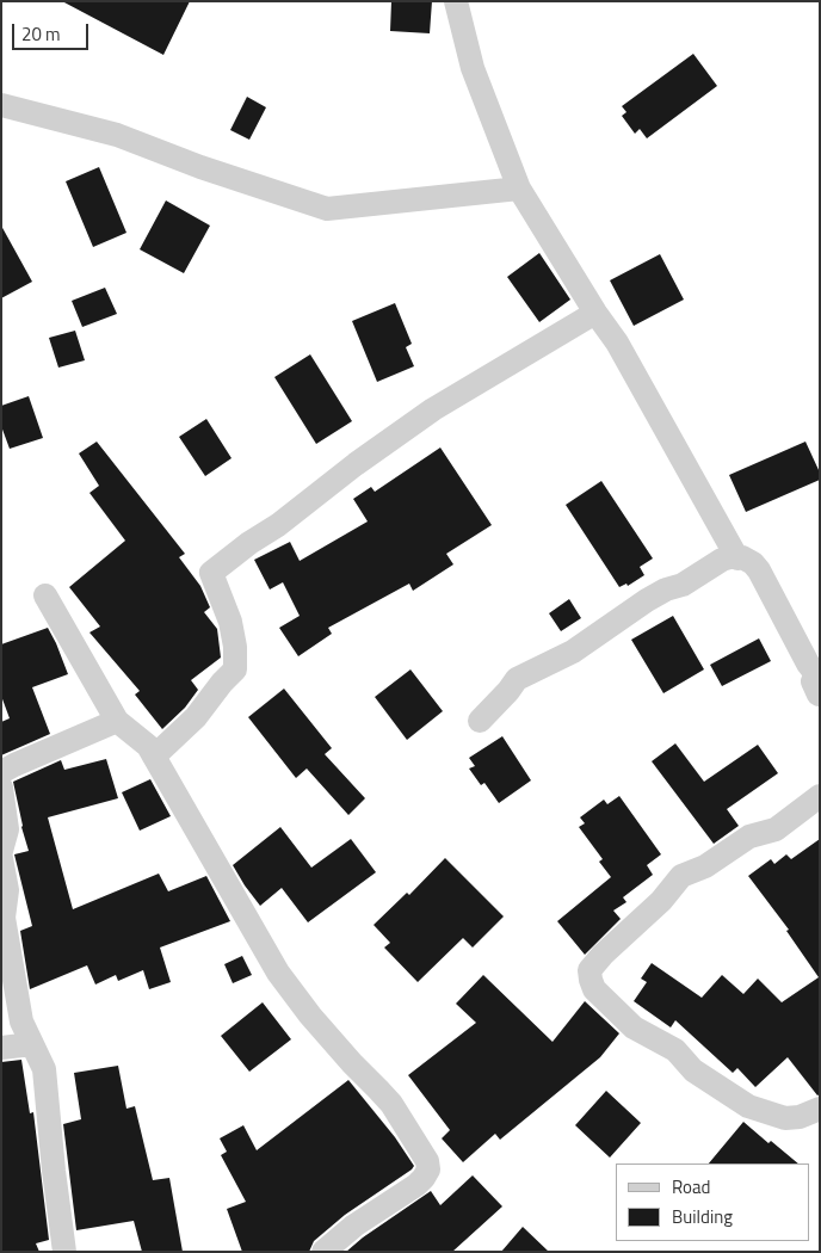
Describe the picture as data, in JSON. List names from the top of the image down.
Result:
{
  "legend": ["Road", "Building"],
  "scale_bar": "20 m"
}
